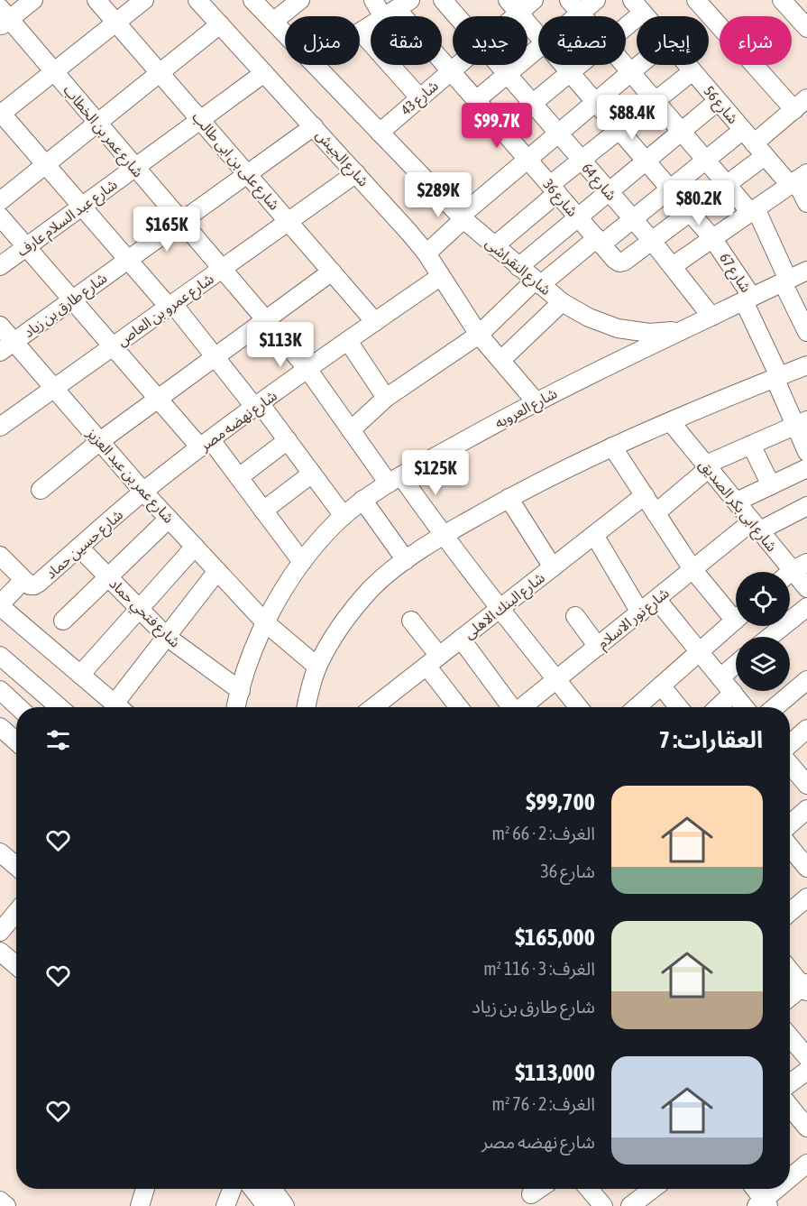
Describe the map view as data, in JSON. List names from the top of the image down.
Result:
{
  "streets": {
    "street": [
      "شارع 43",
      "شارع 56",
      "شارع عمر بن الخطاب",
      "شارع الجيش",
      "شارع على بن ابى طالب",
      "شارع 64",
      "شارع 36",
      "شارع عبد السلام عارف",
      "شارع النقراشى",
      "شارع 67",
      "شارع طارق بن زياد",
      "شارع عمرو بن العاص",
      "شارع العروبه",
      "شارع نهضه مصر",
      "شارع عمر بن عبد العزيز",
      "شارع ابى بكر الصديق",
      "شارع حسين حماد",
      "شارع البنك الاهلى",
      "شارع فتحي حماد",
      "شارع نور الاسلام"
    ]
  },
  "crossings": [
    ["شارع 43", "شارع 36"],
    ["شارع 43", "شارع النقراشى"],
    ["شارع 43", "شارع 67"],
    ["شارع عمر بن الخطاب", "شارع عبد السلام عارف"],
    ["شارع عمر بن الخطاب", "شارع طارق بن زياد"],
    ["شارع عمر بن الخطاب", "شارع عمرو بن العاص"],
    ["شارع عمر بن الخطاب", "شارع العروبه"],
    ["شارع عمر بن الخطاب", "شارع نهضه مصر"],
    ["شارع الجيش", "شارع عبد السلام عارف"],
    ["شارع الجيش", "شارع طارق بن زياد"],
    ["شارع الجيش", "شارع عمرو بن العاص"],
    ["شارع الجيش", "شارع العروبه"],
    ["شارع الجيش", "شارع نهضه مصر"],
    ["شارع على بن ابى طالب", "شارع عبد السلام عارف"],
    ["شارع على بن ابى طالب", "شارع طارق بن زياد"],
    ["شارع على بن ابى طالب", "شارع عمرو بن العاص"],
    ["شارع على بن ابى طالب", "شارع نهضه مصر"],
    ["شارع 64", "شارع 36"],
    ["شارع 64", "شارع العروبه"],
    ["شارع النقراشى", "شارع العروبه"],
    ["شارع 67", "شارع العروبه"],
    ["شارع طارق بن زياد", "شارع عمر بن عبد العزيز"],
    ["شارع عمرو بن العاص", "شارع عمر بن عبد العزيز"],
    ["شارع العروبه", "شارع عمر بن عبد العزيز"],
    ["شارع العروبه", "شارع فتحي حماد"],
    ["شارع نهضه مصر", "شارع عمر بن عبد العزيز"],
    ["شارع نهضه مصر", "شارع حسين حماد"],
    ["شارع عمر بن عبد العزيز", "شارع حسين حماد"],
    ["شارع ابى بكر الصديق", "شارع نور الاسلام"],
    ["شارع حسين حماد", "شارع فتحي حماد"]
  ],
  "page": {
    "chip": [
      "شراء",
      "إيجار",
      "تصفية",
      "جديد",
      "شقة",
      "منزل"
    ],
    "price": [
      "$88.4K",
      "$99.7K",
      "$289K",
      "$80.2K",
      "$165K",
      "$113K",
      "$125K"
    ],
    "heading": "العقارات: 7",
    "list": [
      {
        "name": "$99,700",
        "note": "الغرف: 2 · 66 m² · شارع 36"
      },
      {
        "name": "$165,000",
        "note": "الغرف: 3 · 116 m² · شارع طارق بن زياد"
      },
      {
        "name": "$113,000",
        "note": "الغرف: 2 · 76 m² · شارع نهضه مصر"
      }
    ]
  }
}
